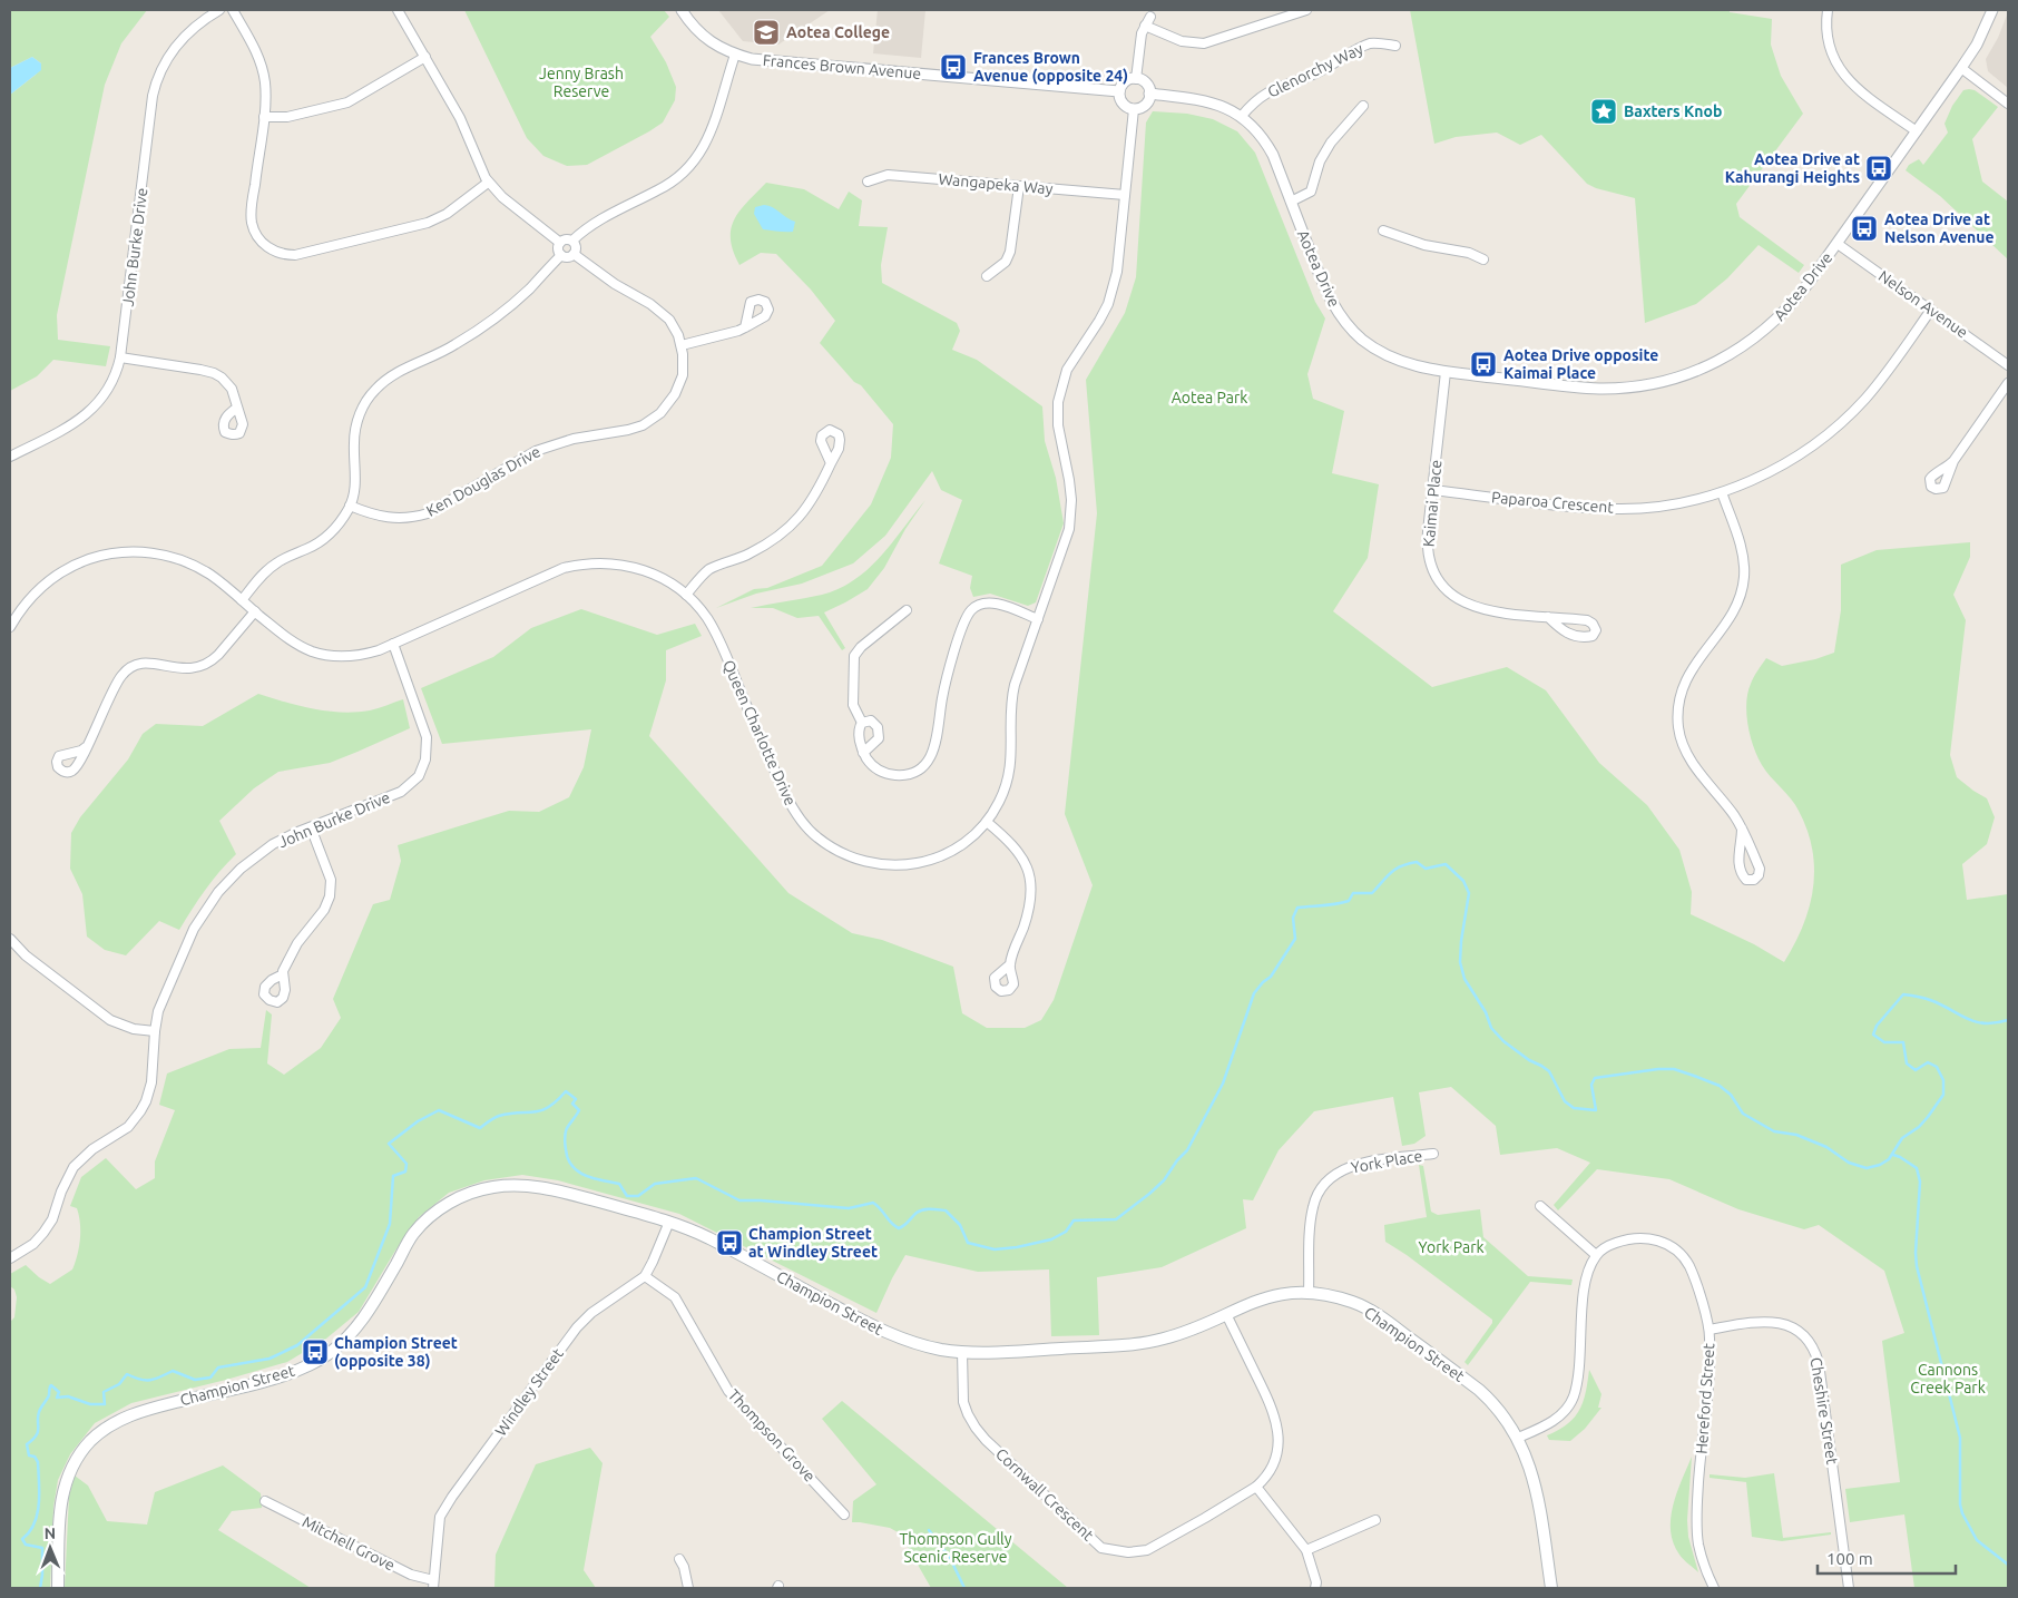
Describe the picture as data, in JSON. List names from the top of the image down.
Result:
{
  "streets": {
    "main road": ["Champion Street"],
    "street": [
      "Frances Brown Avenue",
      "Glenorchy Way",
      "Wangapeka Way",
      "John Burke Drive",
      "Aotea Drive",
      "Nelson Avenue",
      "Ken Douglas Drive",
      "Paparoa Crescent",
      "Kaimai Place",
      "Queen Charlotte Drive",
      "York Place",
      "Windley Street",
      "Hereford Street",
      "Cheshire Street",
      "Thompson Grove",
      "Cornwall Crescent",
      "Mitchell Grove"
    ]
  },
  "crossings": [
    ["Frances Brown Avenue", "Aotea Drive"],
    ["Frances Brown Avenue", "Queen Charlotte Drive"],
    ["Glenorchy Way", "Aotea Drive"],
    ["Wangapeka Way", "Queen Charlotte Drive"],
    ["John Burke Drive", "Queen Charlotte Drive"],
    ["Aotea Drive", "Nelson Avenue"],
    ["Aotea Drive", "Kaimai Place"],
    ["Aotea Drive", "Queen Charlotte Drive"],
    ["Nelson Avenue", "Paparoa Crescent"],
    ["Paparoa Crescent", "Kaimai Place"],
    ["York Place", "Champion Street"],
    ["Champion Street", "Windley Street"],
    ["Champion Street", "Cornwall Crescent"],
    ["Windley Street", "Thompson Grove"],
    ["Windley Street", "Mitchell Grove"],
    ["Hereford Street", "Cheshire Street"]
  ],
  "parks": [
    "Jenny Brash Reserve",
    "Aotea Park",
    "York Park",
    "Cannons Creek Park",
    "Thompson Gully Scenic Reserve"
  ],
  "places": {
    "school or university": ["Aotea College"],
    "bus stop": [
      "Frances Brown Avenue (opposite 24)",
      "Aotea Drive at Kahurangi Heights",
      "Aotea Drive at Nelson Avenue",
      "Aotea Drive opposite Kaimai Place",
      "Champion Street at Windley Street",
      "Champion Street (opposite 38)"
    ],
    "place": ["Baxters Knob"]
  },
  "scale_bar": "100 m",
  "north": "top"
}
